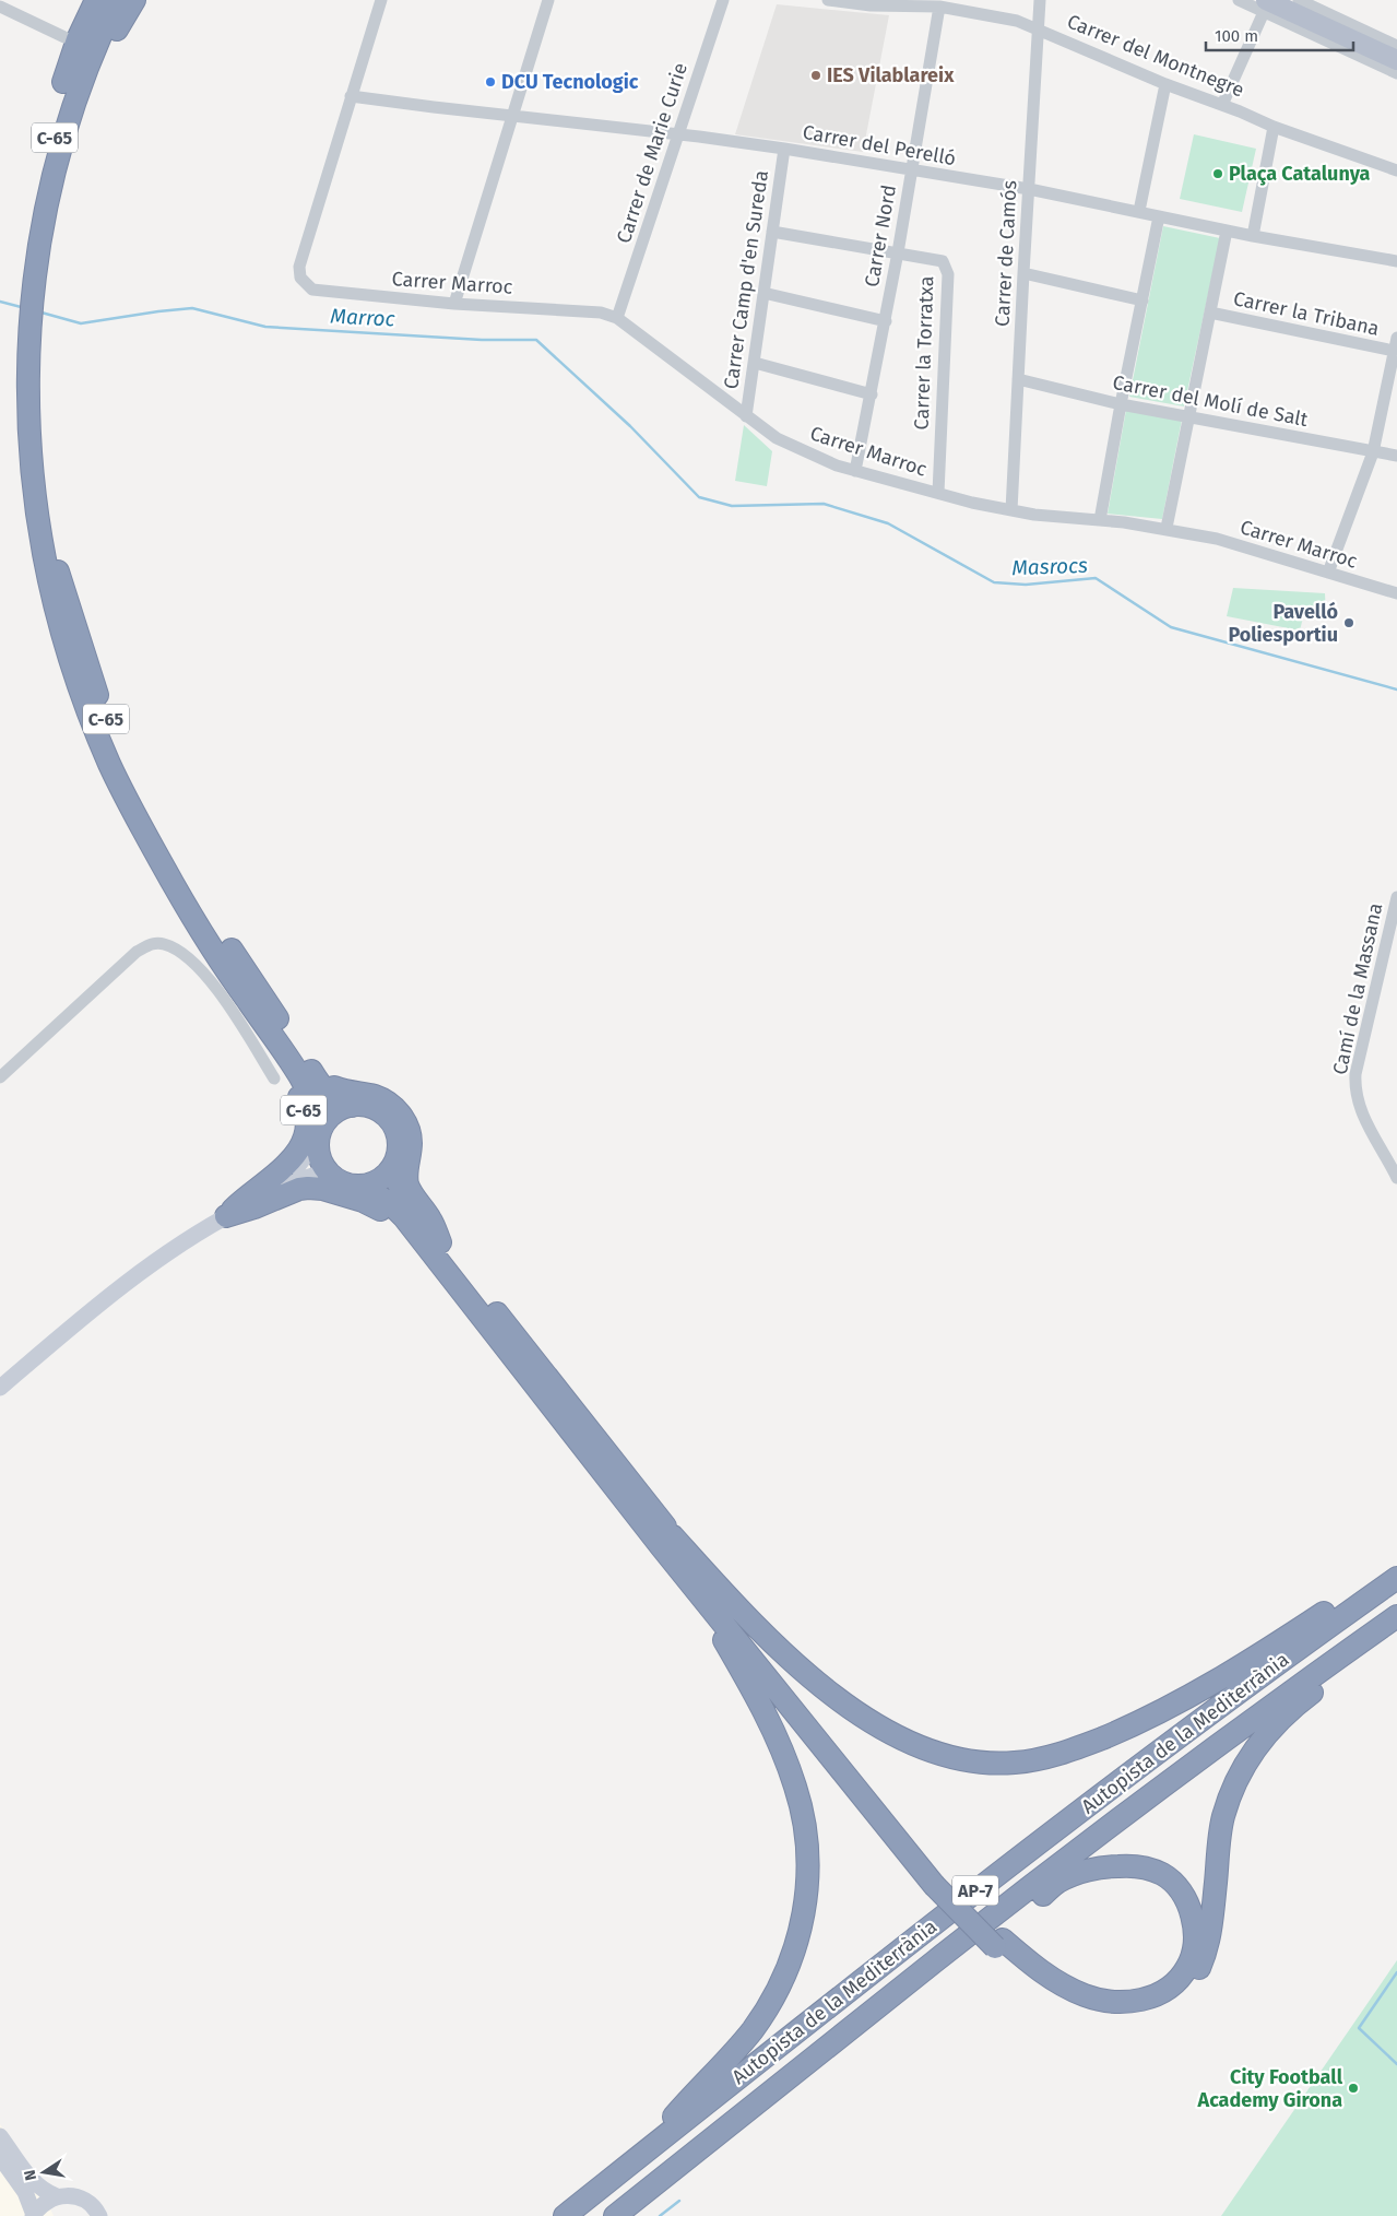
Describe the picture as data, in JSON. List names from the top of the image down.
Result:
{
  "streets": {
    "highway": ["C-65", "Autopista de la Mediterrània", "AP-7"],
    "street": [
      "Carrer del Montnegre",
      "Carrer del Perelló",
      "Carrer de Marie Curie",
      "Carrer Nord",
      "Carrer de Camós",
      "Carrer Camp d'en Sureda",
      "Carrer Marroc",
      "Carrer la Tribana",
      "Carrer la Torratxa",
      "Carrer del Molí de Salt",
      "Camí de la Massana"
    ]
  },
  "crossings": [
    ["Carrer del Montnegre", "Carrer Nord"],
    ["Carrer del Montnegre", "Carrer de Camós"],
    ["Carrer del Perelló", "Carrer de Marie Curie"],
    ["Carrer del Perelló", "Carrer Nord"],
    ["Carrer del Perelló", "Carrer de Camós"],
    ["Carrer del Perelló", "Carrer Camp d'en Sureda"],
    ["Carrer del Perelló", "Carrer Marroc"],
    ["Carrer de Marie Curie", "Carrer Marroc"],
    ["Carrer Nord", "Carrer Marroc"],
    ["Carrer Nord", "Carrer la Torratxa"],
    ["Carrer de Camós", "Carrer Marroc"],
    ["Carrer de Camós", "Carrer del Molí de Salt"],
    ["Carrer Camp d'en Sureda", "Carrer Marroc"],
    ["Carrer Marroc", "Carrer la Torratxa"]
  ],
  "water": ["Marroc", "Masrocs"],
  "places": [
    "IES Vilablareix",
    "DCU Tecnologic",
    "Plaça Catalunya",
    "Pavelló Poliesportiu",
    "City Football Academy Girona"
  ],
  "scale_bar": "100 m",
  "north": "left"
}
